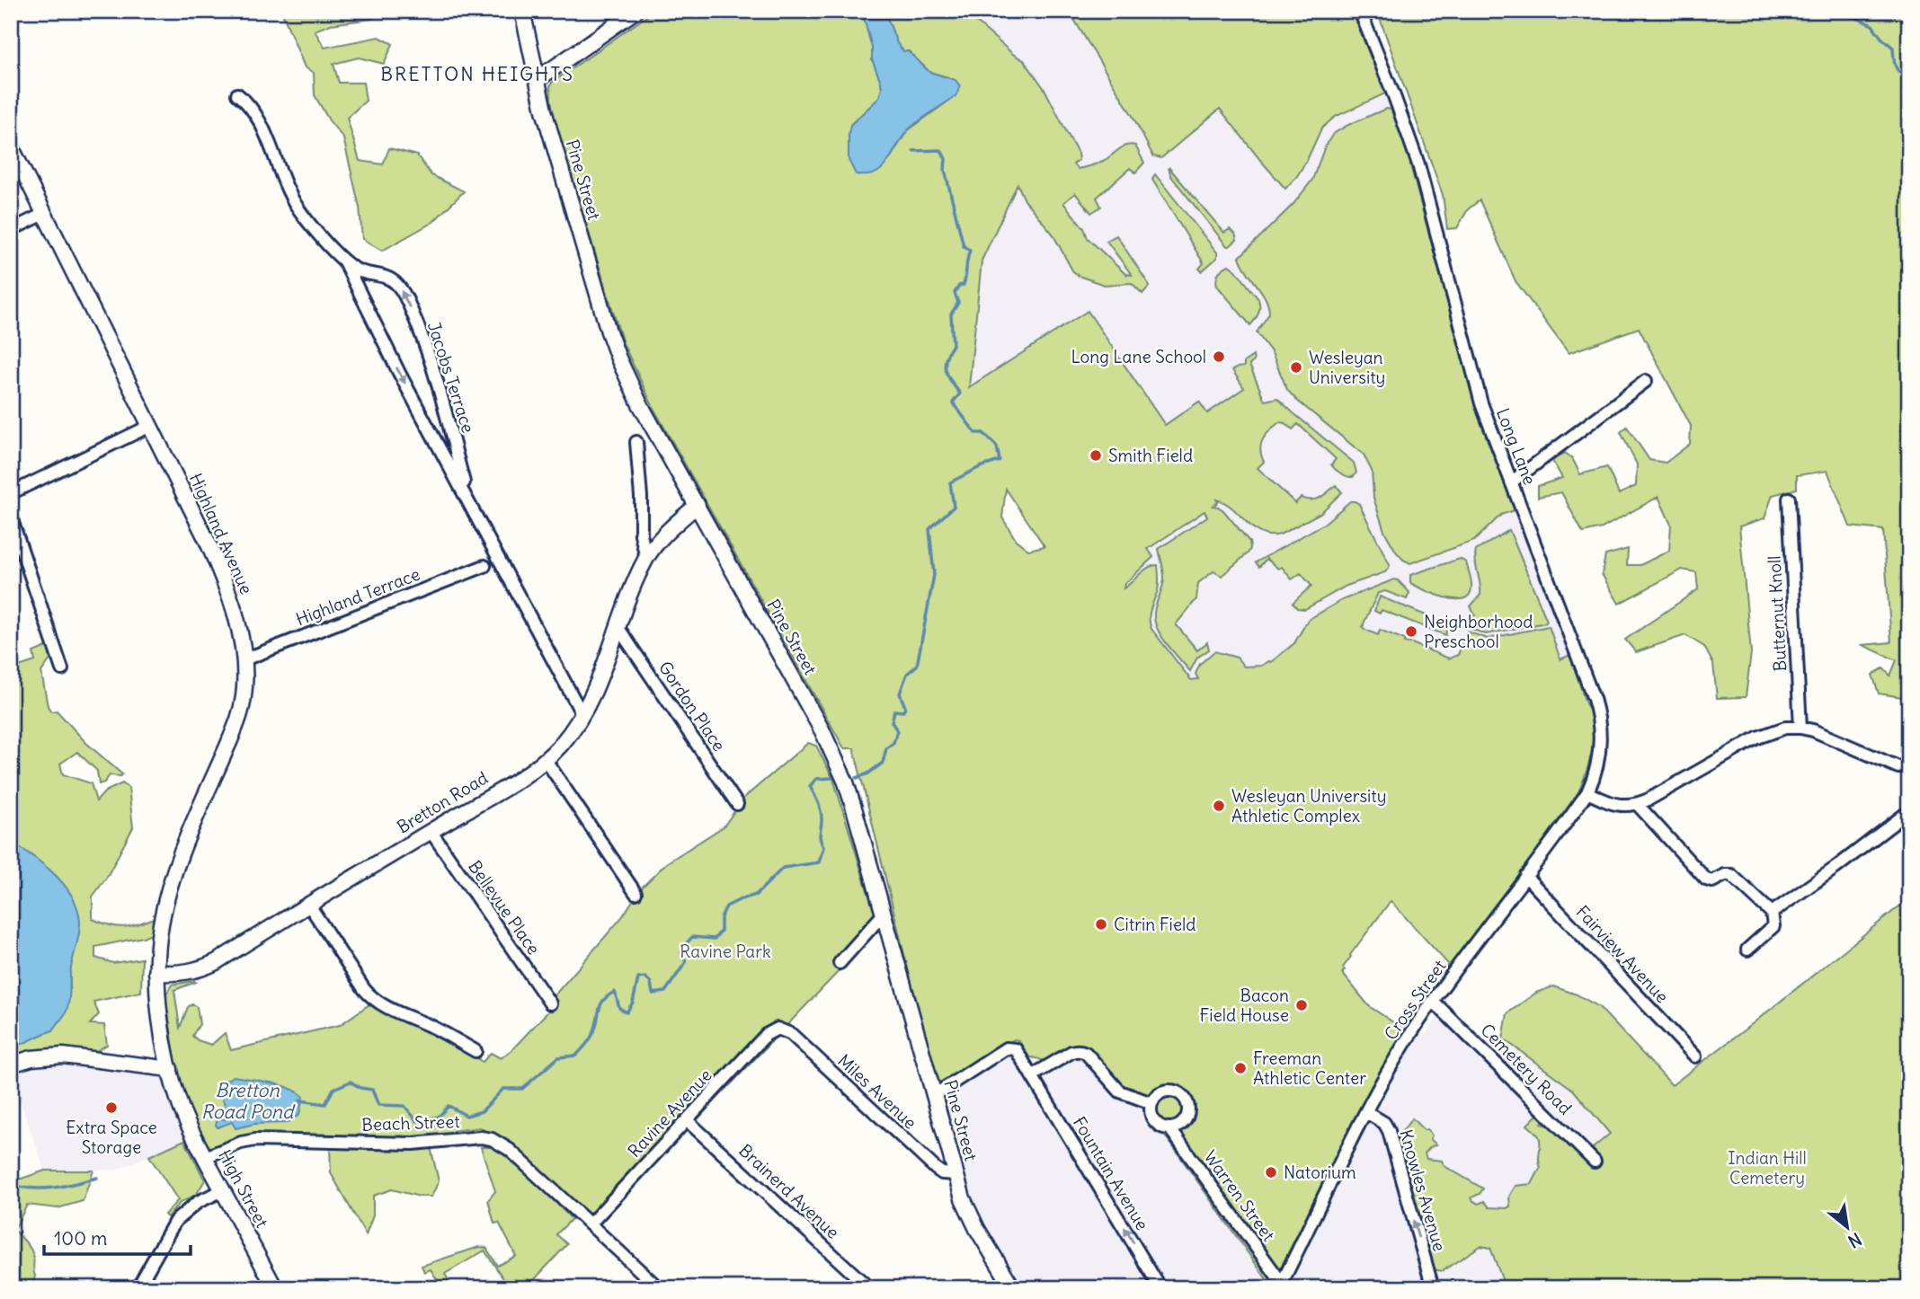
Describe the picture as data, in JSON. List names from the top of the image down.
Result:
{
  "streets": {
    "street": [
      "Pine Street",
      "Jacobs Terrace",
      "Long Lane",
      "Highland Avenue",
      "Highland Terrace",
      "Butternut Knoll",
      "Gordon Place",
      "Bretton Road",
      "Bellevue Place",
      "Fairview Avenue",
      "Cross Street",
      "Cemetery Road",
      "Miles Avenue",
      "Ravine Avenue",
      "Beach Street",
      "Fountain Avenue",
      "High Street",
      "Knowles Avenue",
      "Brainerd Avenue",
      "Warren Street"
    ]
  },
  "crossings": [
    ["Pine Street", "Bretton Road"],
    ["Pine Street", "Miles Avenue"],
    ["Pine Street", "Fountain Avenue"],
    ["Jacobs Terrace", "Bretton Road"],
    ["Long Lane", "Fairview Avenue"],
    ["Long Lane", "Cross Street"],
    ["Highland Avenue", "Highland Terrace"],
    ["Highland Avenue", "Bretton Road"],
    ["Highland Avenue", "High Street"],
    ["Gordon Place", "Bretton Road"],
    ["Bretton Road", "Bellevue Place"],
    ["Fairview Avenue", "Cross Street"],
    ["Cross Street", "Cemetery Road"],
    ["Cross Street", "Knowles Avenue"],
    ["Cross Street", "Warren Street"],
    ["Miles Avenue", "Ravine Avenue"],
    ["Ravine Avenue", "Beach Street"],
    ["Ravine Avenue", "Brainerd Avenue"],
    ["Beach Street", "High Street"]
  ],
  "one_way": ["Fountain Avenue", "Knowles Avenue"],
  "districts": ["BRETTON HEIGHTS"],
  "water": ["Bretton Road Pond"],
  "parks": ["Ravine Park", "Indian Hill Cemetery"],
  "places": [
    "Long Lane School",
    "Wesleyan University",
    "Smith Field",
    "Neighborhood Preschool",
    "Wesleyan University Athletic Complex",
    "Citrin Field",
    "Bacon Field House",
    "Freeman Athletic Center",
    "Extra Space Storage",
    "Natorium"
  ],
  "scale_bar": "100 m",
  "north": "bottom right"
}
